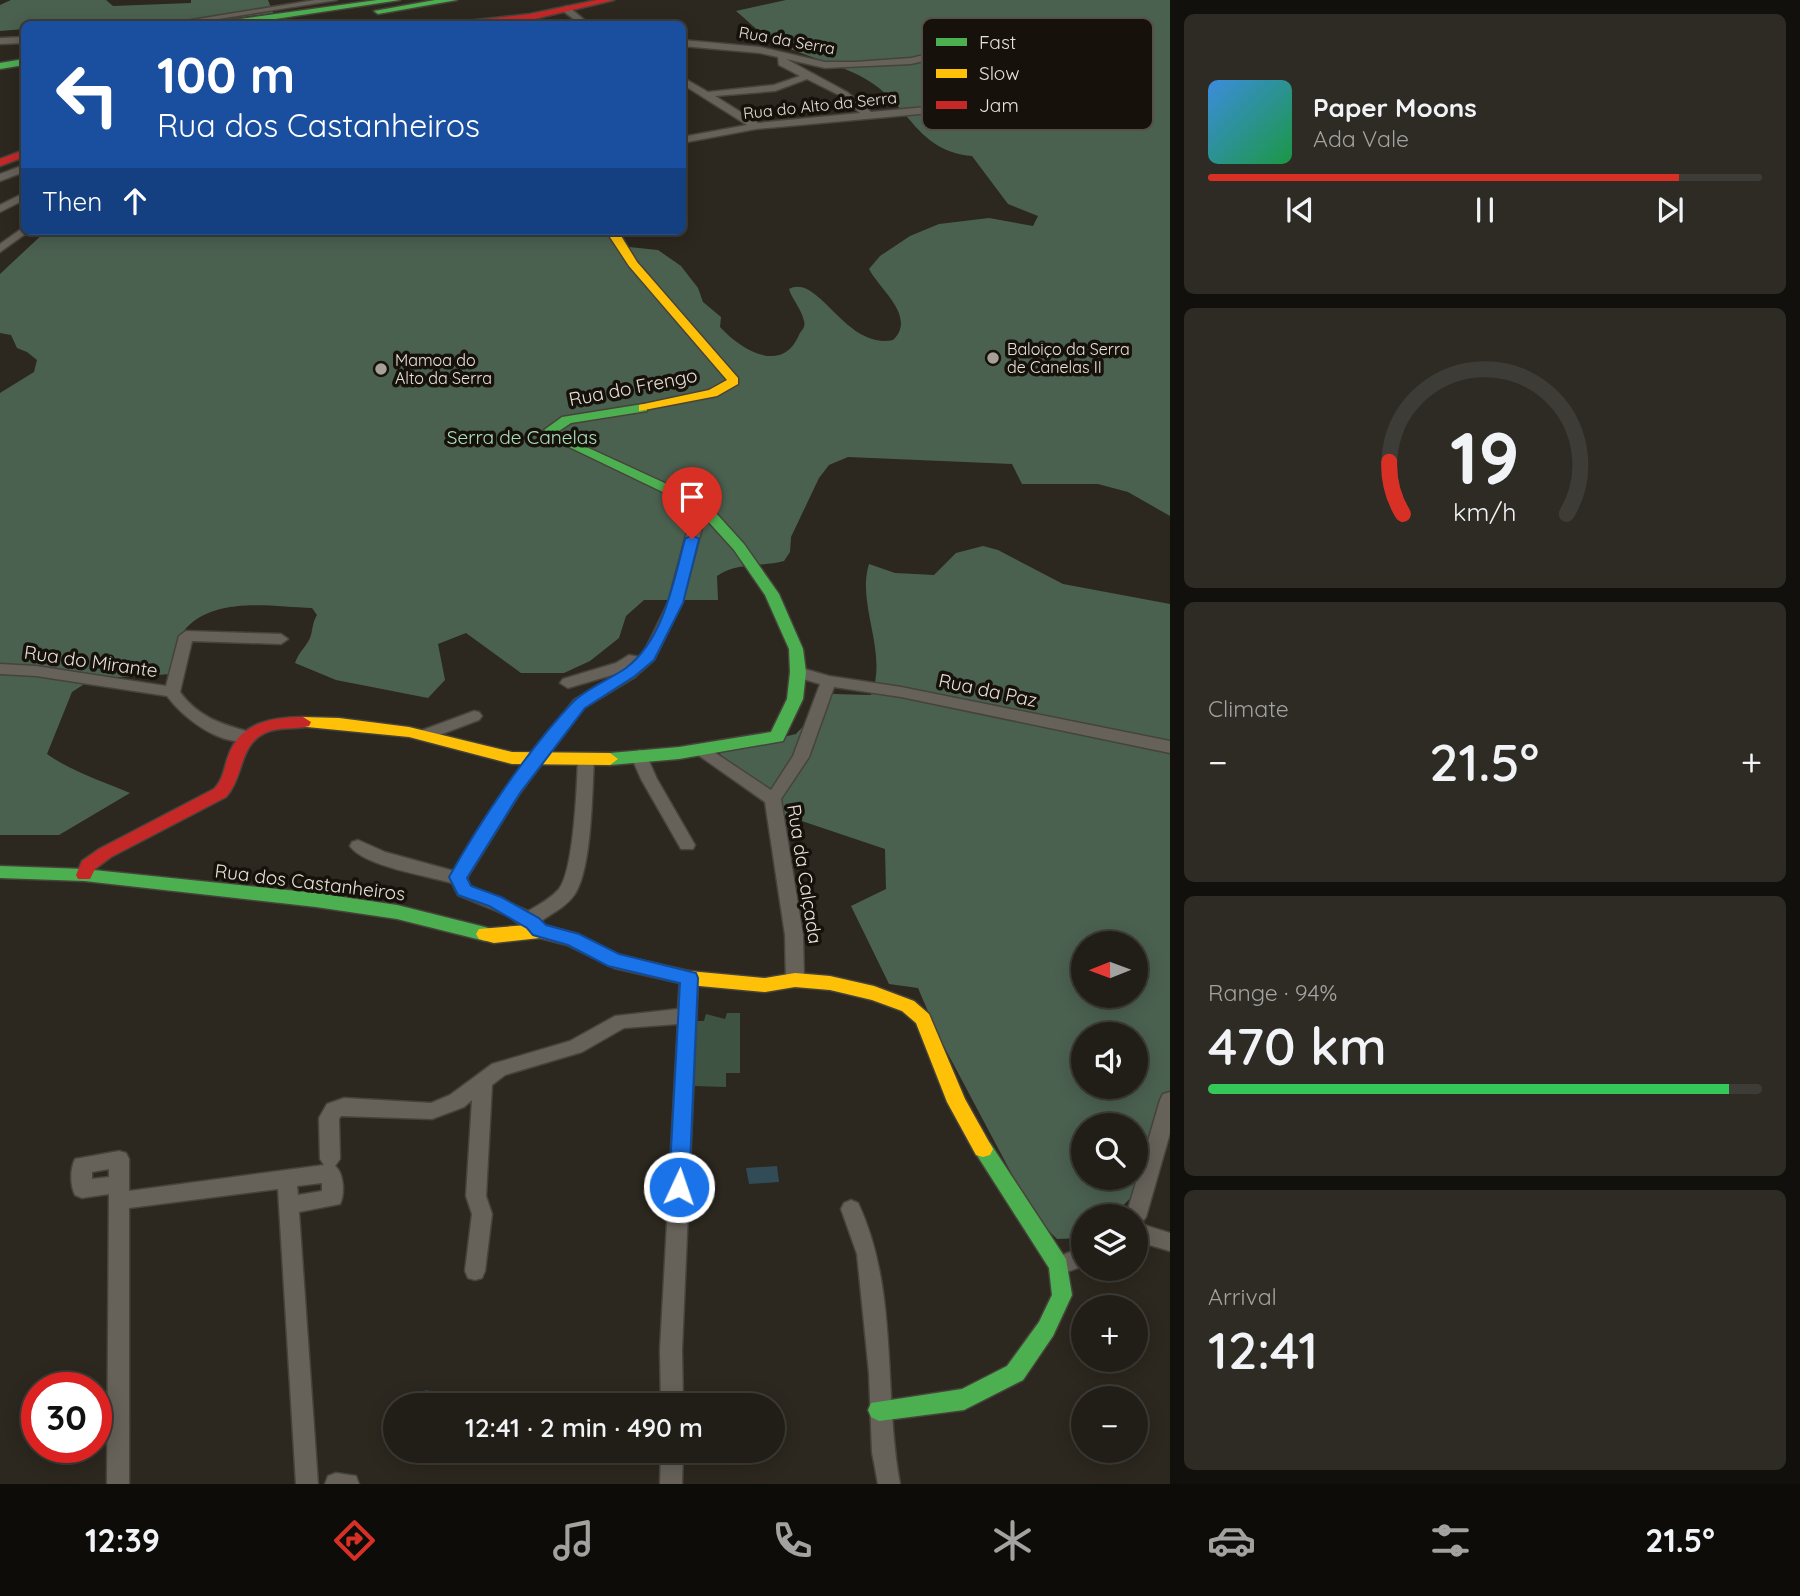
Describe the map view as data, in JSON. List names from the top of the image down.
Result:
{
  "streets": {
    "main road": ["Rua do Frengo", "Rua dos Castanheiros"],
    "street": [
      "Rua da Serra",
      "Rua do Alto da Serra",
      "Rua do Mirante",
      "Rua da Paz",
      "Rua da Calçada"
    ]
  },
  "crossings": [
    ["Rua do Frengo", "Rua do Mirante"],
    ["Rua do Frengo", "Rua da Paz"],
    ["Rua do Frengo", "Rua da Calçada"]
  ],
  "parks": ["Serra de Canelas"],
  "places": ["Baloiço da Serra de Canelas II", "Mamoa do Alto da Serra"],
  "legend": ["Fast", "Slow", "Jam"],
  "north": "left",
  "page": {
    "turn": ["100 m", "Rua dos Castanheiros"],
    "song": ["Paper Moons", "Ada Vale"],
    "then": "Then",
    "tile": [
      "Climate",
      ["Range · 94%", "470 km"],
      ["Arrival", "12:41"]
    ],
    "heat": ["−", "21.5°", "+"],
    "map_buttons": ["+", "−"],
    "limit": "30",
    "trip": "12:41 · 2 min · 490 m",
    "tabs": ["12:39", "21.5°"],
    "gauge": ["19", "km/h"]
  }
}
